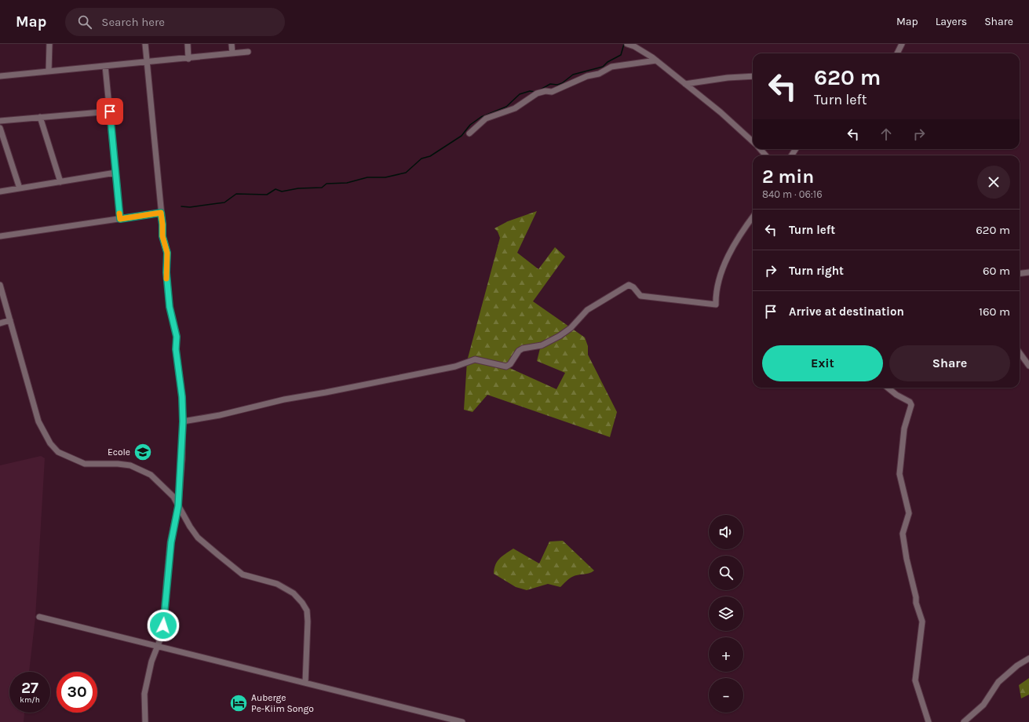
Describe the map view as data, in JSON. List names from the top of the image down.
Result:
{
  "places": {
    "school or university": ["Ecole"],
    "hotel": ["Auberge Pe-Kiim Songo"]
  },
  "page": {
    "header": "Map",
    "search": "Search here",
    "nav": ["Map", "Layers", "Share"],
    "turn": ["620 m", "Turn left"],
    "heading": ["2 min", "840 m · 06:16"],
    "list": [
      {
        "name": "Turn left",
        "value": "620 m"
      },
      {
        "name": "Turn right",
        "value": "60 m"
      },
      {
        "name": "Arrive at destination",
        "value": "160 m"
      }
    ],
    "buttons": ["Exit", "Share"],
    "map_buttons": ["+", "−"],
    "speed": "27 km/h",
    "limit": "30"
  }
}
